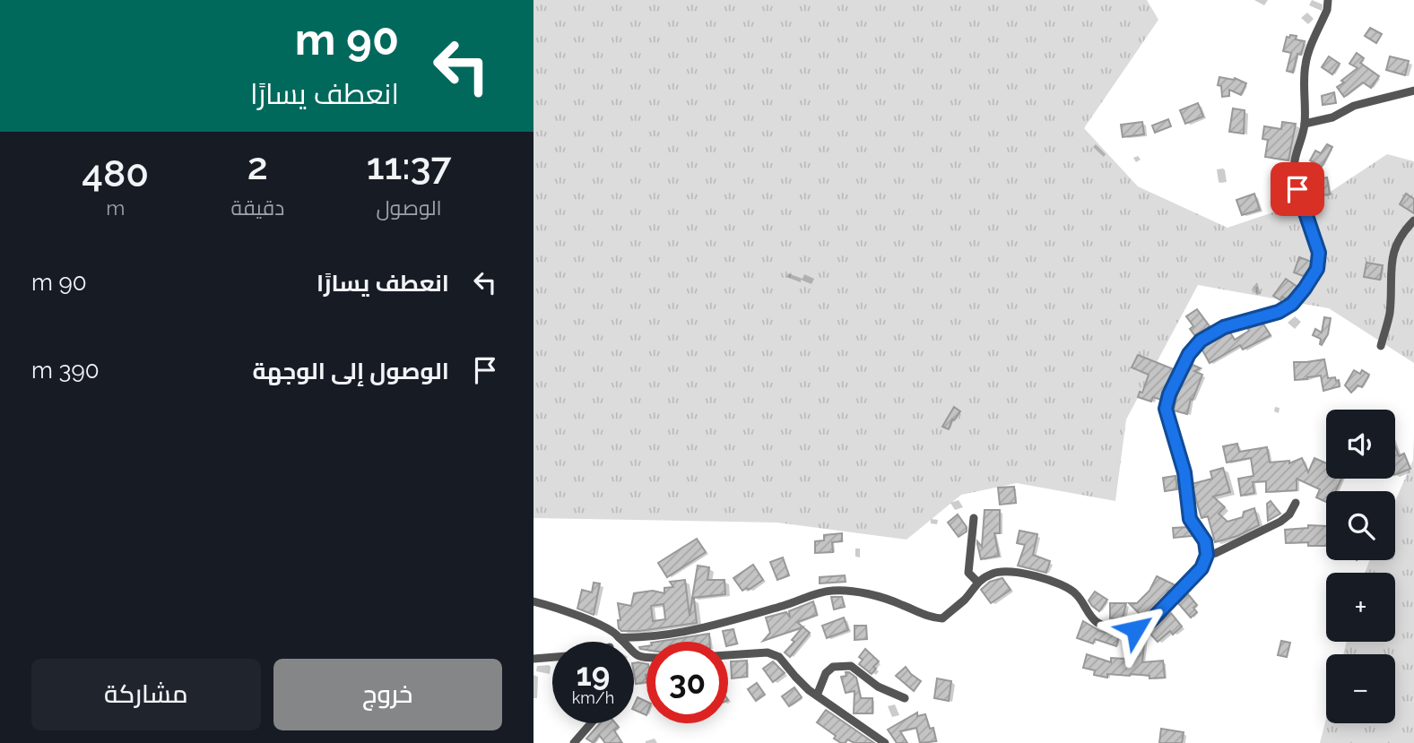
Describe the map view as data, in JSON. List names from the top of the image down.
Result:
{
  "page": {
    "turn": ["90 m", "انعطف يسارًا"],
    "eta": [
      "11:37",
      "الوصول",
      "2",
      "دقيقة",
      "480",
      "m"
    ],
    "list": [
      {
        "name": "انعطف يسارًا",
        "value": "90 m"
      },
      {
        "name": "الوصول إلى الوجهة",
        "value": "390 m"
      }
    ],
    "map_buttons": ["+", "−"],
    "speed": "19 km/h",
    "limit": "30",
    "buttons": ["خروج", "مشاركة"]
  }
}
